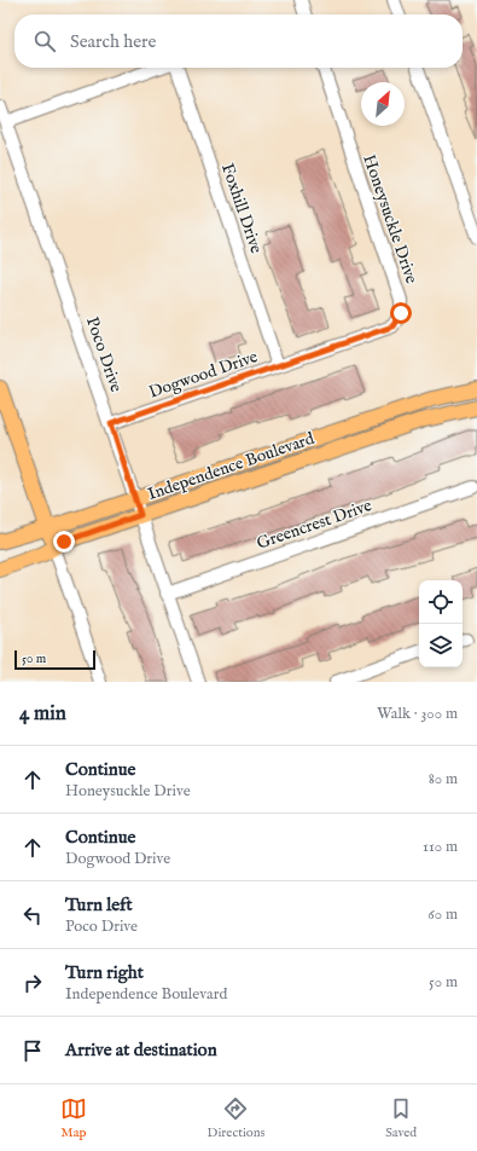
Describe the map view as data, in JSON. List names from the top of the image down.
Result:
{
  "streets": {
    "main road": ["Independence Boulevard"],
    "street": [
      "Foxhill Drive",
      "Honeysuckle Drive",
      "Poco Drive",
      "Dogwood Drive",
      "Greencrest Drive"
    ]
  },
  "crossings": [
    ["Foxhill Drive", "Honeysuckle Drive"],
    ["Foxhill Drive", "Dogwood Drive"],
    ["Honeysuckle Drive", "Dogwood Drive"],
    ["Poco Drive", "Dogwood Drive"],
    ["Poco Drive", "Independence Boulevard"],
    ["Poco Drive", "Greencrest Drive"]
  ],
  "scale_bar": "50 m",
  "north": "top right",
  "page": {
    "search": "Search here",
    "scale": "50 m",
    "heading": ["4 min", "Walk · 300 m"],
    "list": [
      ["Continue", "Honeysuckle Drive", "80 m"],
      ["Continue", "Dogwood Drive", "110 m"],
      ["Turn left", "Poco Drive", "60 m"],
      ["Turn right", "Independence Boulevard", "50 m"],
      "Arrive at destination"
    ],
    "nav": ["Map", "Directions", "Saved"]
  }
}
